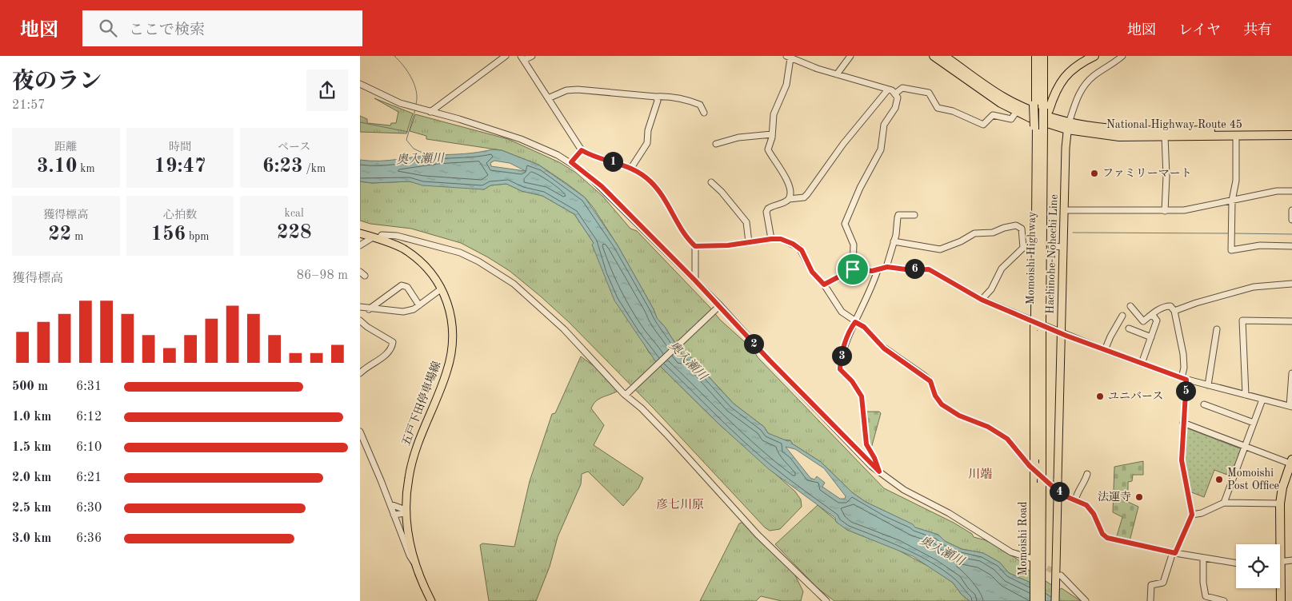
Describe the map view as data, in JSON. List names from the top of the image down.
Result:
{
  "streets": {
    "highway": ["National Highway Route 45", "Momoishi Highway", "Momoishi Road"],
    "main road": ["Hachinohe-Nohechi Line", "五戸下田停車場線"]
  },
  "crossings": [
    ["National Highway Route 45", "Hachinohe-Nohechi Line"],
    ["Momoishi Highway", "Momoishi Road"]
  ],
  "districts": ["川端", "彦七川原"],
  "water": ["奥入瀬川"],
  "places": [
    "ファミリーマート",
    "ユニバース",
    "Momoishi Post Office",
    "法運寺"
  ],
  "page": {
    "header": "地図",
    "search": "ここで検索",
    "nav": ["地図", "レイヤ", "共有"],
    "heading": ["夜のラン", "21:57"],
    "stats": [
      ["距離", "3.10 km"],
      ["時間", "19:47"],
      ["ペース", "6:23 /km"],
      ["獲得標高", "22 m"],
      ["心拍数", "156 bpm"],
      ["kcal", "228"]
    ],
    "pins": [
      "1",
      "6",
      "2",
      "3",
      "5",
      "4"
    ],
    "chart": ["獲得標高", "86–98 m"],
    "list": [
      {
        "name": "500 m",
        "note": "6:31"
      },
      {
        "name": "1.0 km",
        "note": "6:12"
      },
      {
        "name": "1.5 km",
        "note": "6:10"
      },
      {
        "name": "2.0 km",
        "note": "6:21"
      },
      {
        "name": "2.5 km",
        "note": "6:30"
      },
      {
        "name": "3.0 km",
        "note": "6:36"
      }
    ]
  }
}
